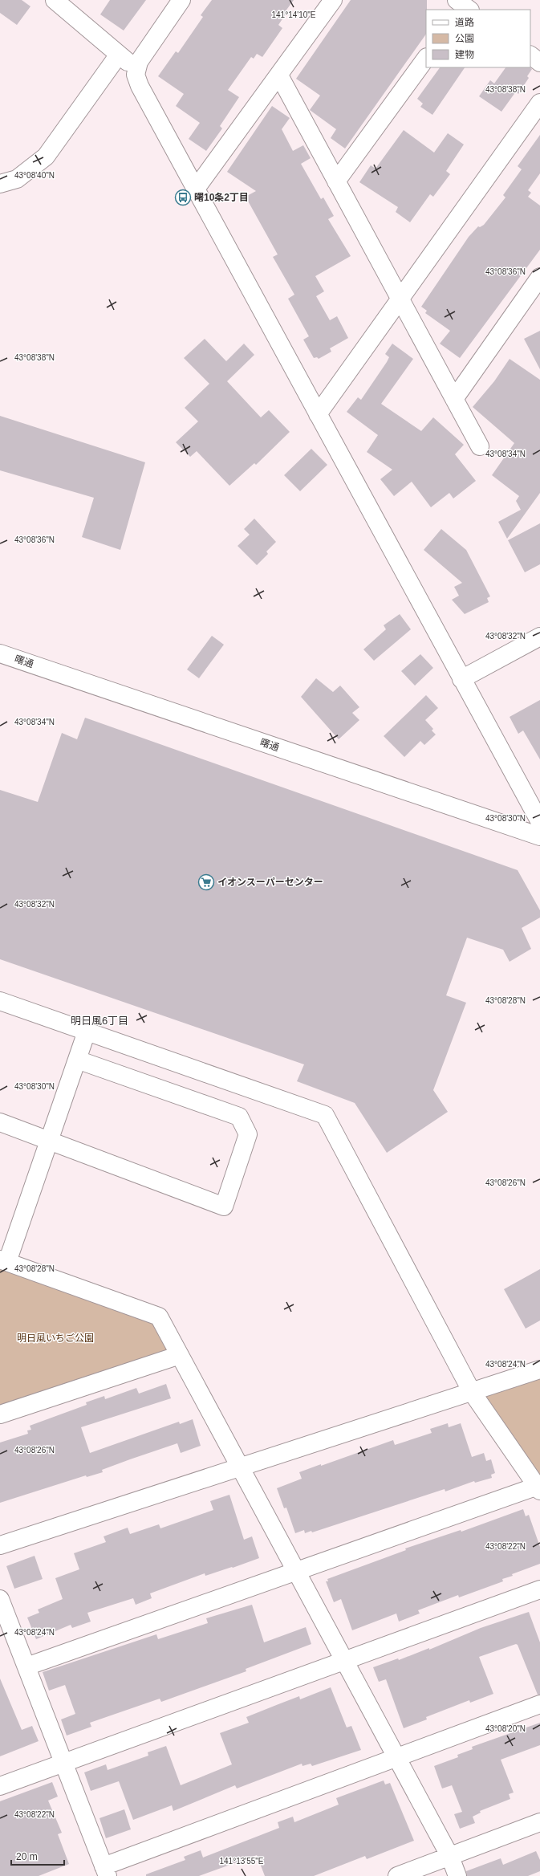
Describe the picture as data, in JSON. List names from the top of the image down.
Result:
{
  "streets": {
    "street": ["曙通"]
  },
  "districts": ["明日風6丁目"],
  "parks": ["明日風いちご公園"],
  "places": {
    "bus stop": ["曙10条2丁目"],
    "supermarket": ["イオンスーパーセンター"]
  },
  "legend": ["道路", "公園", "建物"],
  "scale_bar": "20 m",
  "coordinates": [
    "141°14'10\"E",
    "43°08'38\"N",
    "43°08'40\"N",
    "43°08'36\"N",
    "43°08'34\"N",
    "43°08'32\"N",
    "43°08'30\"N",
    "43°08'28\"N",
    "43°08'26\"N",
    "43°08'24\"N",
    "43°08'22\"N",
    "43°08'20\"N",
    "141°13'55\"E"
  ]
}
